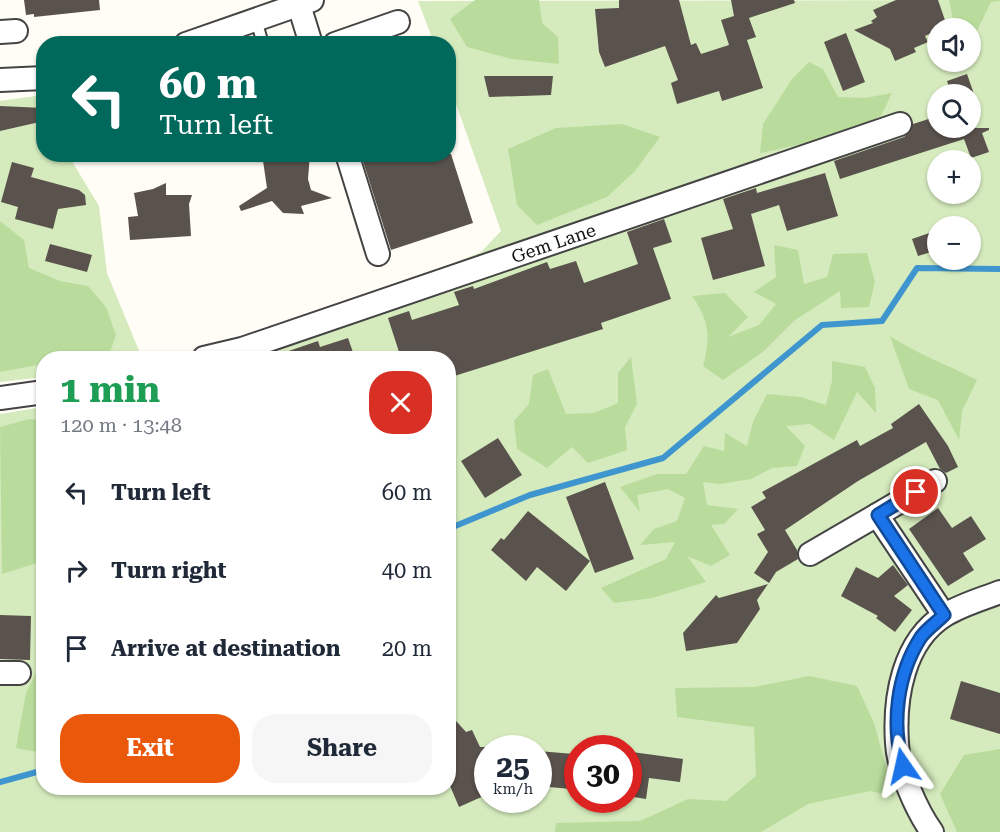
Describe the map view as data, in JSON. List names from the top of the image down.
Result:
{
  "streets": {
    "street": ["Gem Lane"]
  },
  "page": {
    "map_buttons": ["+", "−"],
    "turn": ["60 m", "Turn left"],
    "heading": ["1 min", "120 m · 13:48"],
    "list": [
      {
        "name": "Turn left",
        "value": "60 m"
      },
      {
        "name": "Turn right",
        "value": "40 m"
      },
      {
        "name": "Arrive at destination",
        "value": "20 m"
      }
    ],
    "buttons": ["Exit", "Share"],
    "speed": "25 km/h",
    "limit": "30"
  }
}
